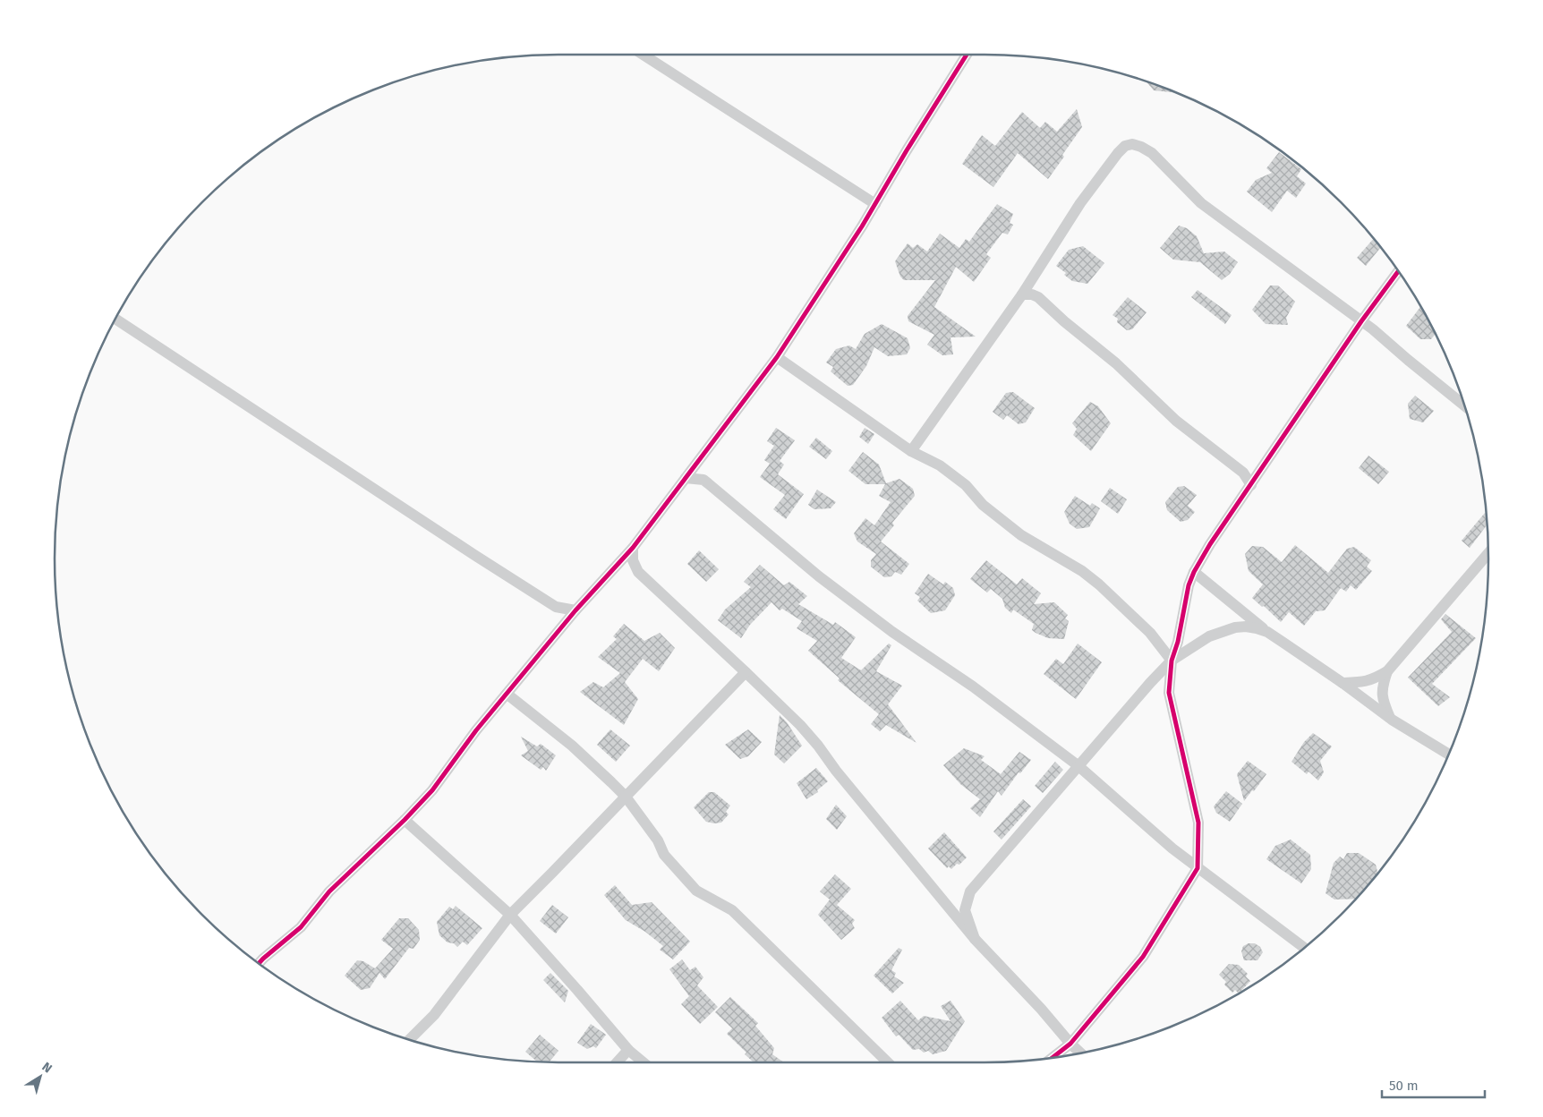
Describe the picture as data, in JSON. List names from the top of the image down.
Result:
{
  "scale_bar": "50 m",
  "north": "top right"
}
